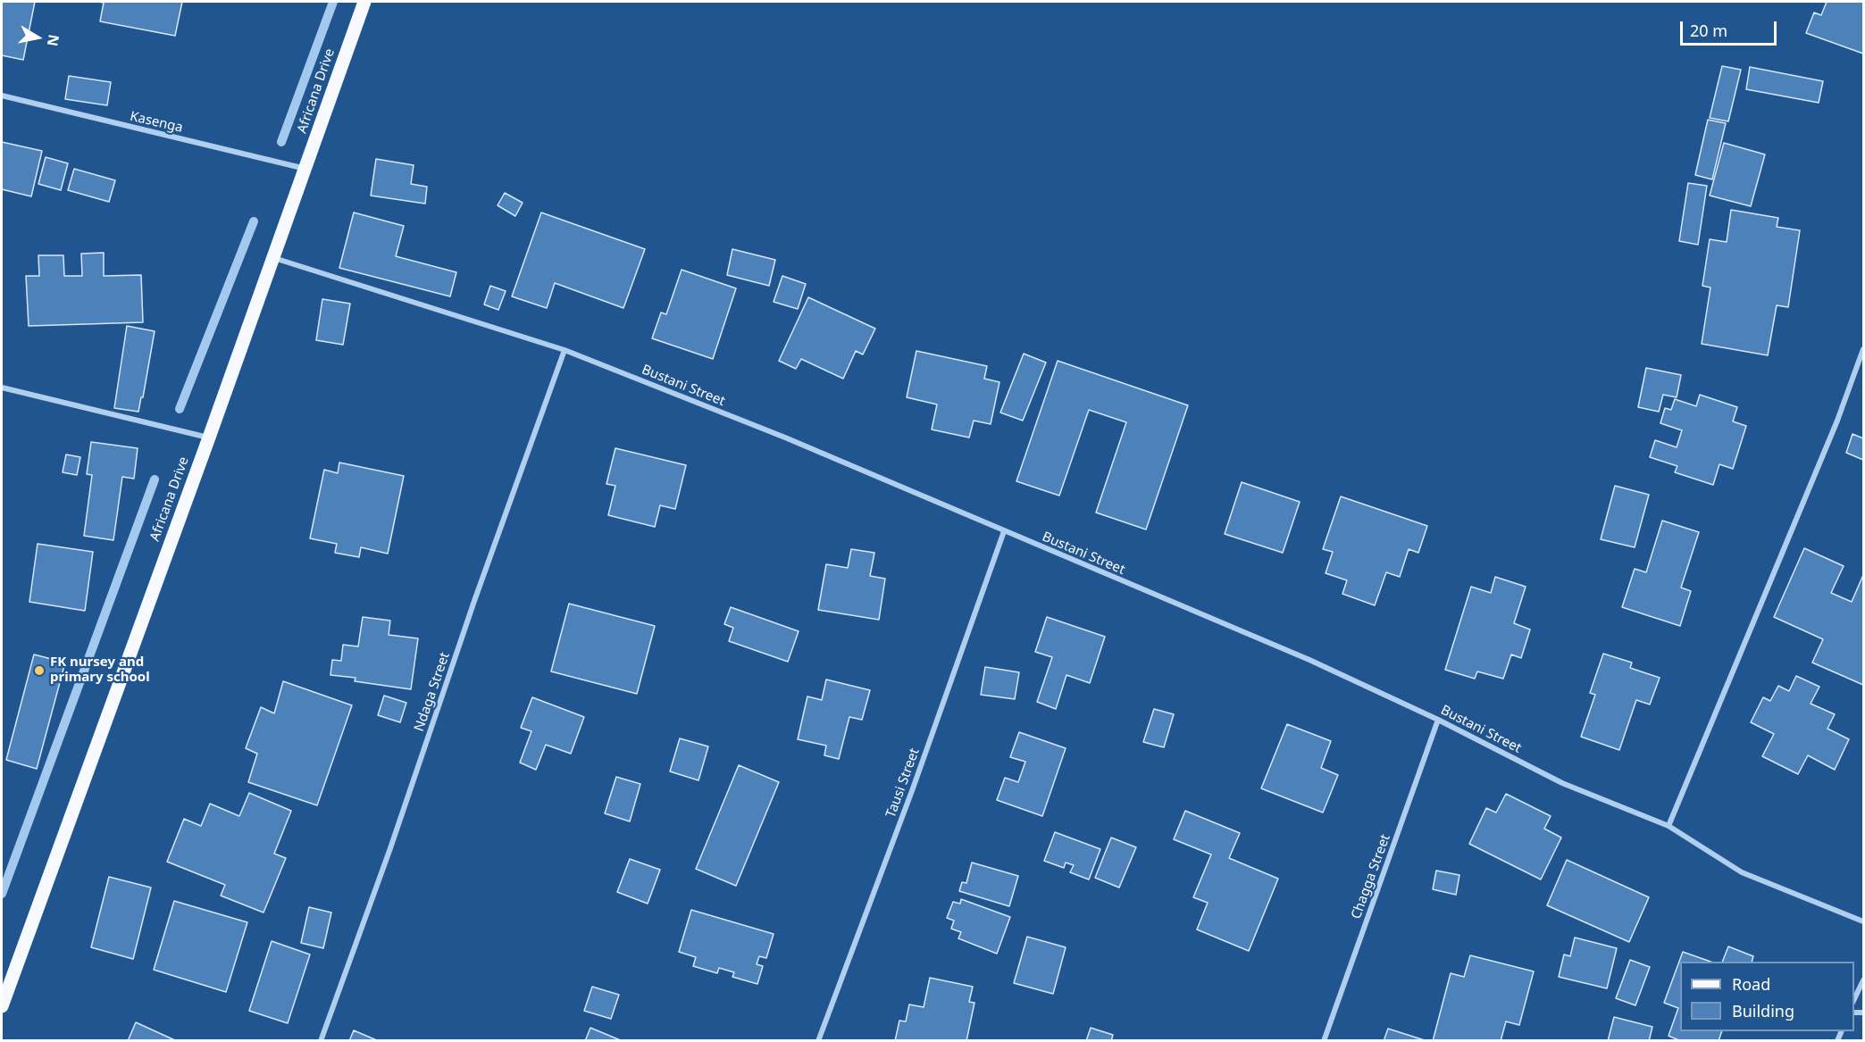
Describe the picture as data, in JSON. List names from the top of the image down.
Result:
{
  "streets": {
    "main road": ["Africana Drive"],
    "street": [
      "Kasenga",
      "Bustani Street",
      "Ndaga Street",
      "Tausi Street",
      "Chagga Street"
    ]
  },
  "crossings": [
    ["Africana Drive", "Kasenga"],
    ["Africana Drive", "Bustani Street"],
    ["Bustani Street", "Ndaga Street"],
    ["Bustani Street", "Tausi Street"],
    ["Bustani Street", "Chagga Street"]
  ],
  "places": ["FK nursey and primary school"],
  "legend": ["Road", "Building"],
  "scale_bar": "20 m",
  "north": "right"
}
